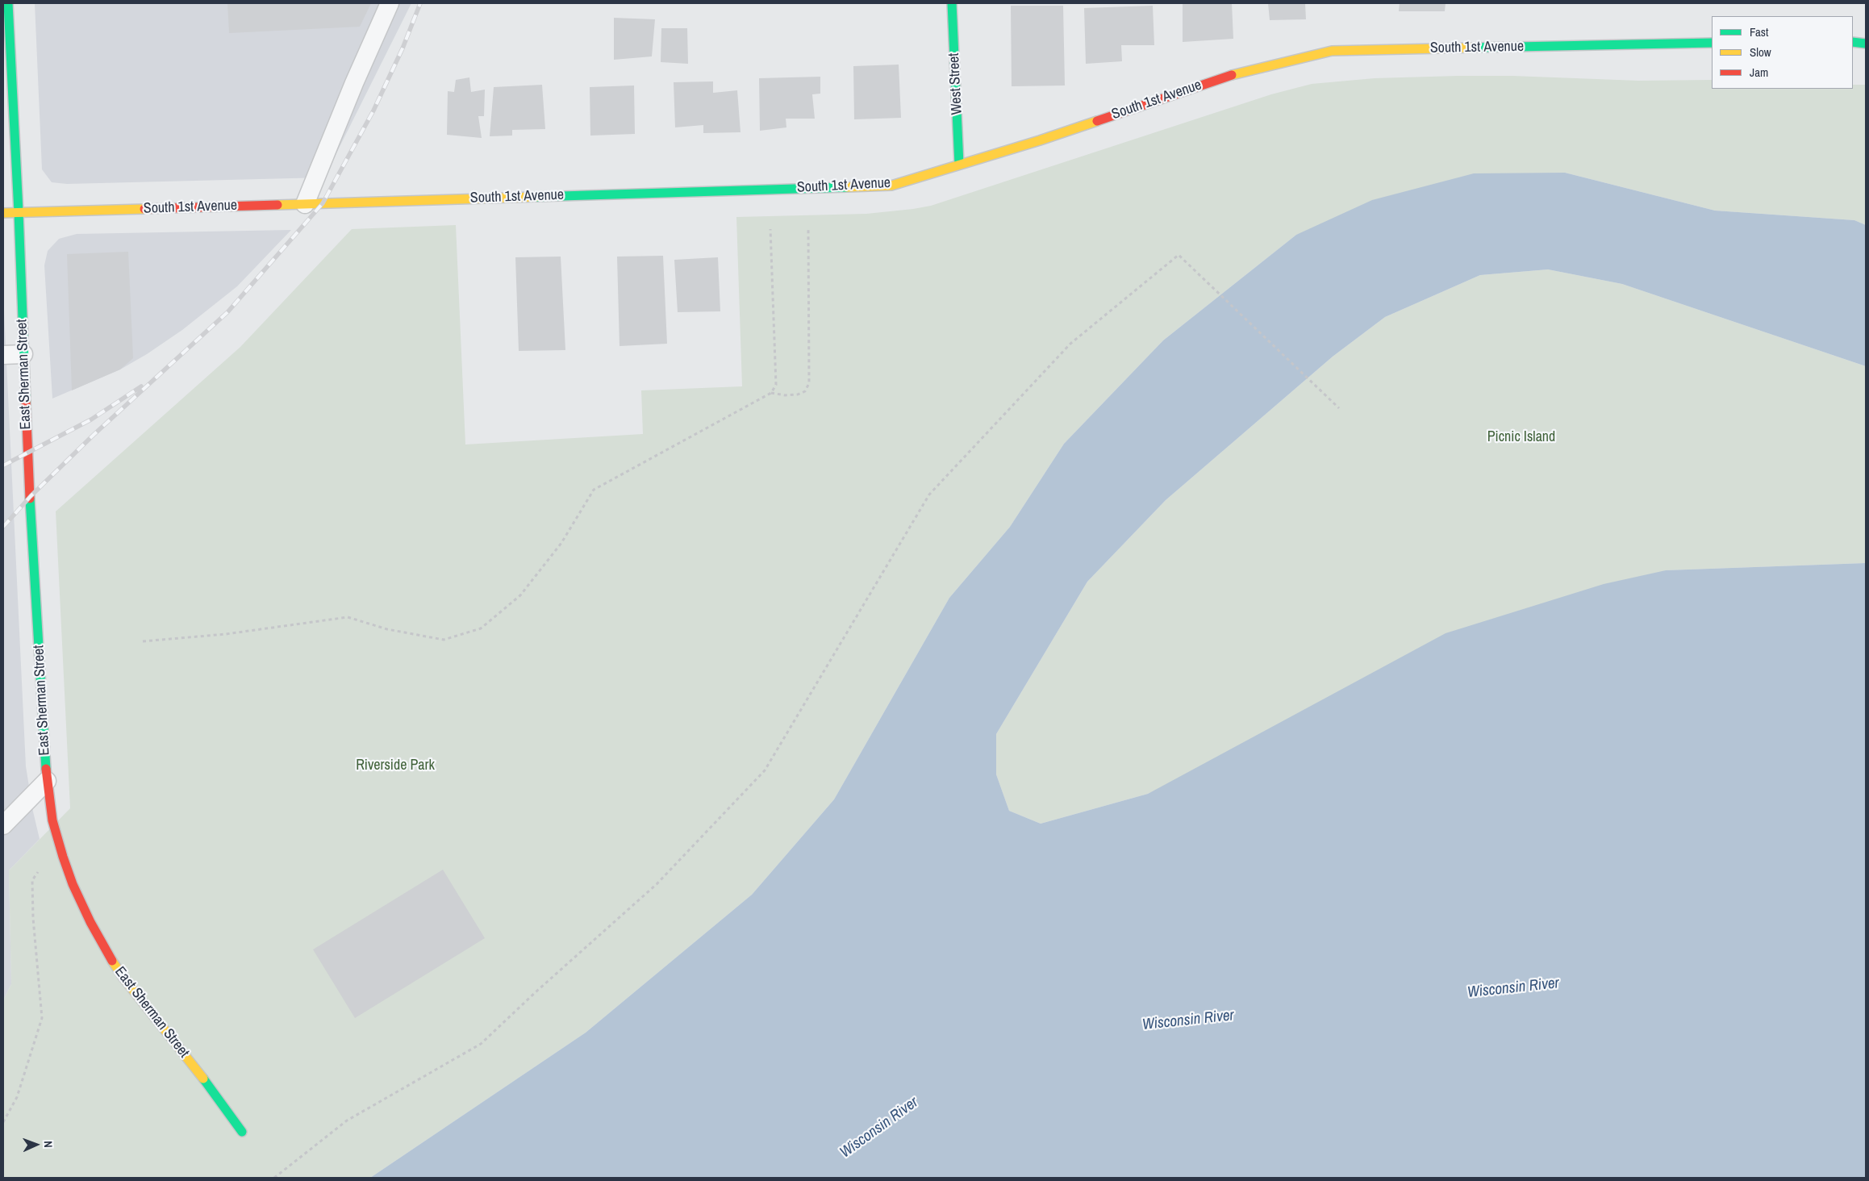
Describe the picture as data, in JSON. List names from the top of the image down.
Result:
{
  "streets": {
    "street": ["South 1st Avenue", "West Street", "East Sherman Street"]
  },
  "crossings": [
    ["South 1st Avenue", "West Street"],
    ["South 1st Avenue", "East Sherman Street"]
  ],
  "water": ["Wisconsin River"],
  "parks": ["Picnic Island", "Riverside Park"],
  "legend": ["Fast", "Slow", "Jam"],
  "north": "right"
}
